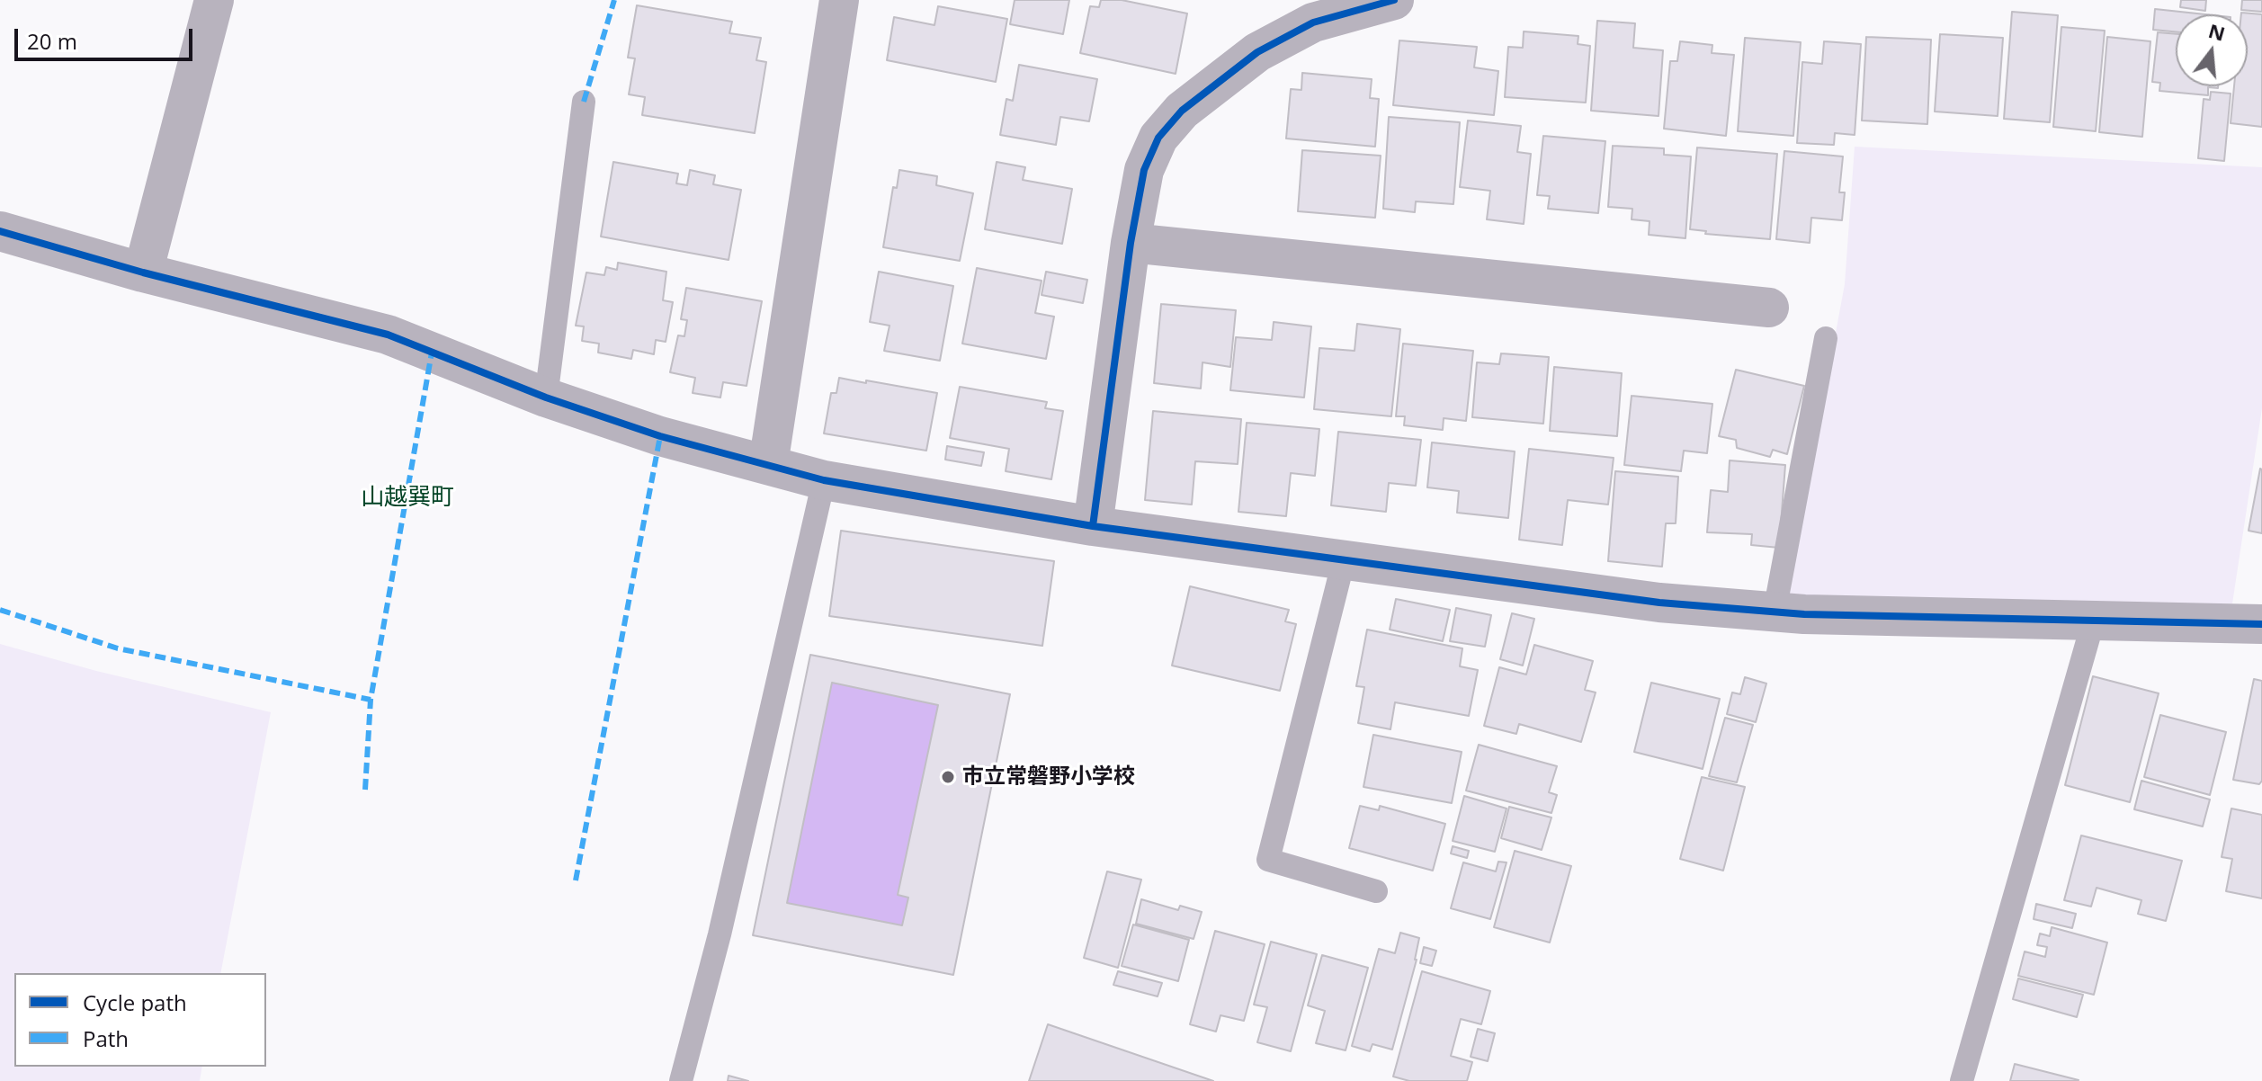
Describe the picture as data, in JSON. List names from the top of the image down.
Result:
{
  "districts": ["山越巽町"],
  "places": ["市立常磐野小学校"],
  "legend": ["Cycle path", "Path"],
  "scale_bar": "20 m",
  "north": "top"
}
